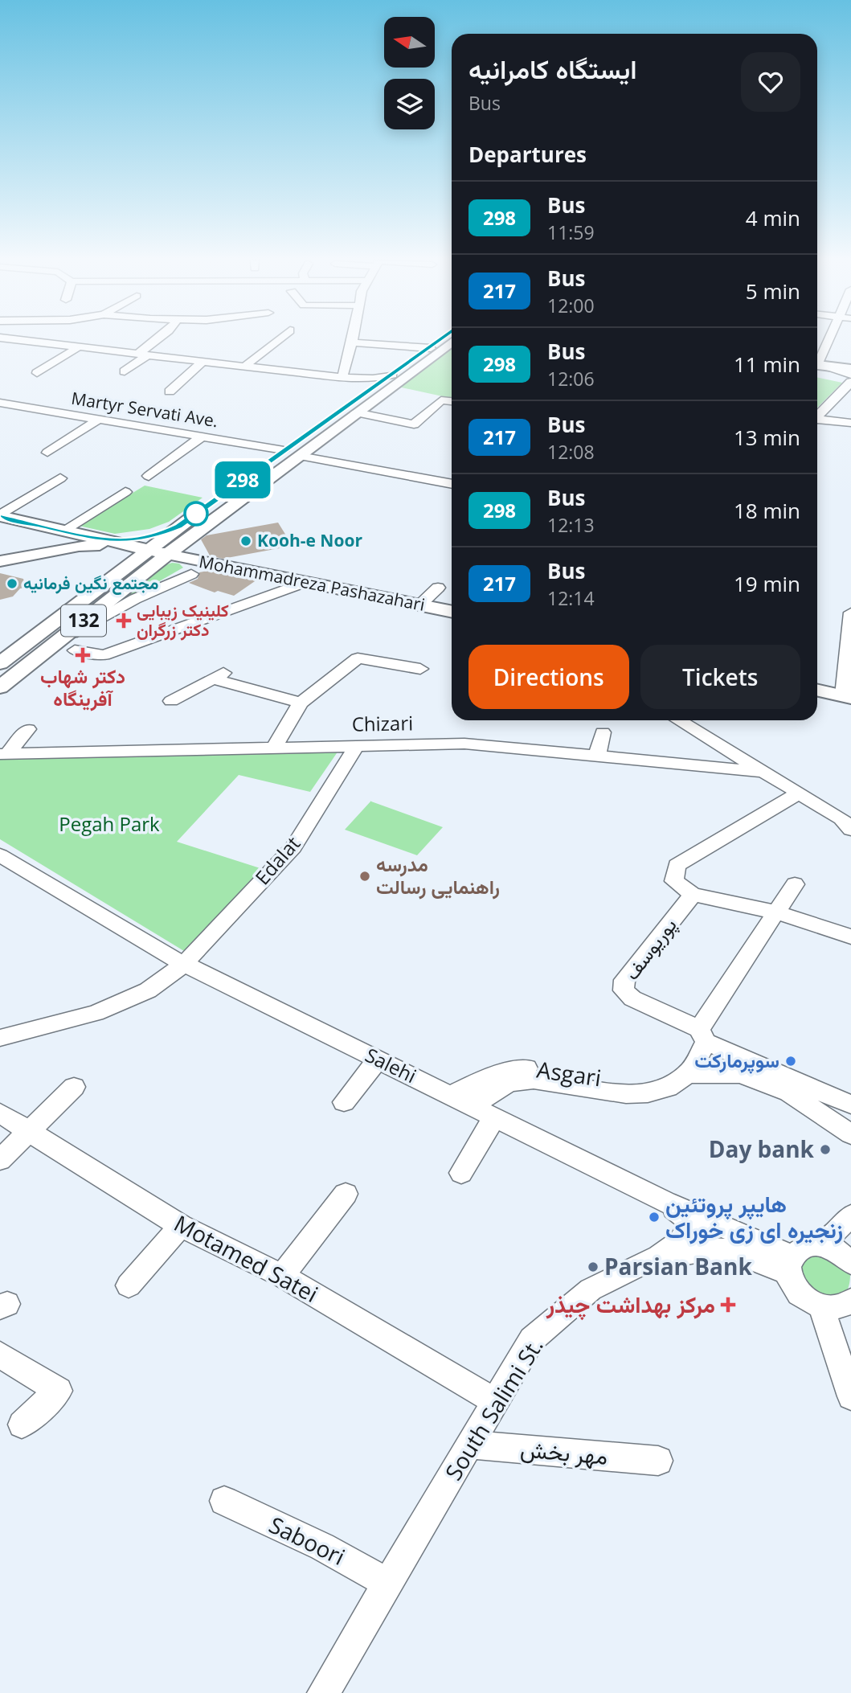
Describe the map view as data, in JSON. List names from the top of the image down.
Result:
{
  "streets": {
    "main road": ["Mohammadreza Pashazahari", "132"],
    "street": [
      "Martyr Servati Ave.",
      "Chizari",
      "Edalat",
      "پوریوسف",
      "Salehi",
      "Asgari",
      "Motamed Satei",
      "South Salimi St.",
      "مهر بخش",
      "Saboori"
    ]
  },
  "crossings": [
    ["Mohammadreza Pashazahari", "132"],
    ["Chizari", "Edalat"],
    ["Edalat", "Salehi"],
    ["Salehi", "Asgari"],
    ["Salehi", "South Salimi St."],
    ["Motamed Satei", "South Salimi St."],
    ["South Salimi St.", "مهر بخش"],
    ["South Salimi St.", "Saboori"]
  ],
  "parks": ["Pegah Park"],
  "places": {
    "other": [
      "Kooh-e Noor",
      "مجتمع نگین فرمانیه",
      "مدرسه راهنمایی رسالت",
      "سوپرمارکت",
      "Day bank",
      "هایپر پروتئین زنجیره ای زی خوراک",
      "Parsian Bank"
    ],
    "health": ["کلینیک زیبایی دکتر زرگران", "دکتر شهاب آفرینگاه", "مرکز بهداشت چیذر"]
  },
  "lines": ["bus line 298"],
  "north": "left",
  "page": {
    "on_map": "298",
    "heading": [
      ["ایستگاه کامرانیه", "Bus"],
      "Departures"
    ],
    "list": [
      {
        "mark": "298",
        "name": "Bus",
        "note": "11:59",
        "value": "4 min"
      },
      {
        "mark": "217",
        "name": "Bus",
        "note": "12:00",
        "value": "5 min"
      },
      {
        "mark": "298",
        "name": "Bus",
        "note": "12:06",
        "value": "11 min"
      },
      {
        "mark": "217",
        "name": "Bus",
        "note": "12:08",
        "value": "13 min"
      },
      {
        "mark": "298",
        "name": "Bus",
        "note": "12:13",
        "value": "18 min"
      },
      {
        "mark": "217",
        "name": "Bus",
        "note": "12:14",
        "value": "19 min"
      }
    ],
    "buttons": ["Directions", "Tickets"]
  }
}
